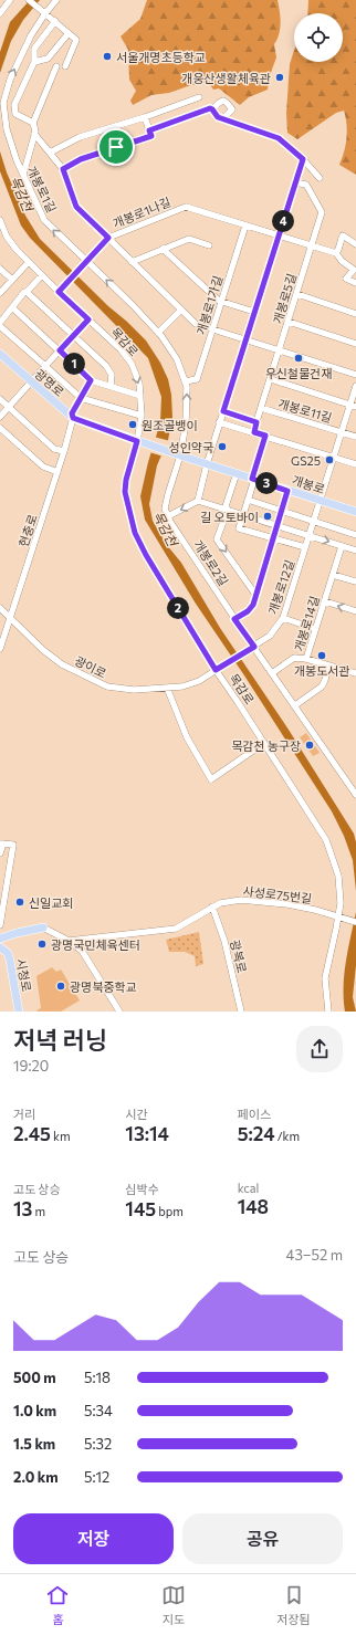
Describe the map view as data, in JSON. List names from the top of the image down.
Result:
{
  "streets": {
    "main road": ["광명로", "개봉로", "시청로"],
    "street": [
      "개봉로1길",
      "개봉로1나길",
      "개봉로5길",
      "개봉로1가길",
      "목감로",
      "개봉로11길",
      "현충로",
      "개봉로2길",
      "개봉로12길",
      "개봉로14길",
      "광이로",
      "사성로75번길",
      "광복로"
    ]
  },
  "crossings": [
    ["개봉로1길", "개봉로1나길"],
    ["개봉로1길", "개봉로1가길"],
    ["개봉로1길", "개봉로"],
    ["개봉로1나길", "개봉로5길"],
    ["개봉로1나길", "개봉로1가길"],
    ["개봉로1나길", "목감로"],
    ["개봉로5길", "개봉로11길"],
    ["목감로", "광명로"],
    ["목감로", "개봉로"],
    ["목감로", "광이로"],
    ["목감로", "사성로75번길"],
    ["광명로", "개봉로"],
    ["광명로", "현충로"],
    ["개봉로11길", "개봉로"],
    ["개봉로11길", "개봉로12길"],
    ["개봉로", "개봉로12길"],
    ["현충로", "광이로"],
    ["개봉로2길", "개봉로12길"],
    ["사성로75번길", "광복로"]
  ],
  "water": ["목감천"],
  "places": [
    "서울개명초등학교",
    "개웅산생활체육관",
    "우신철물건재",
    "원조골뱅이",
    "성인약국",
    "GS25",
    "길 오토바이",
    "개봉도서관",
    "목감천 농구장",
    "신일교회",
    "광명국민체육센터",
    "광명북중학교"
  ],
  "page": {
    "pins": [
      "4",
      "1",
      "3",
      "2"
    ],
    "heading": ["저녁 러닝", "19:20"],
    "stats": [
      ["거리", "2.45 km"],
      ["시간", "13:14"],
      ["페이스", "5:24 /km"],
      ["고도 상승", "13 m"],
      ["심박수", "145 bpm"],
      ["kcal", "148"]
    ],
    "chart": ["고도 상승", "43–52 m"],
    "list": [
      {
        "name": "500 m",
        "note": "5:18"
      },
      {
        "name": "1.0 km",
        "note": "5:34"
      },
      {
        "name": "1.5 km",
        "note": "5:32"
      },
      {
        "name": "2.0 km",
        "note": "5:12"
      }
    ],
    "buttons": ["저장", "공유"],
    "tabs": ["홈", "지도", "저장됨"]
  }
}
